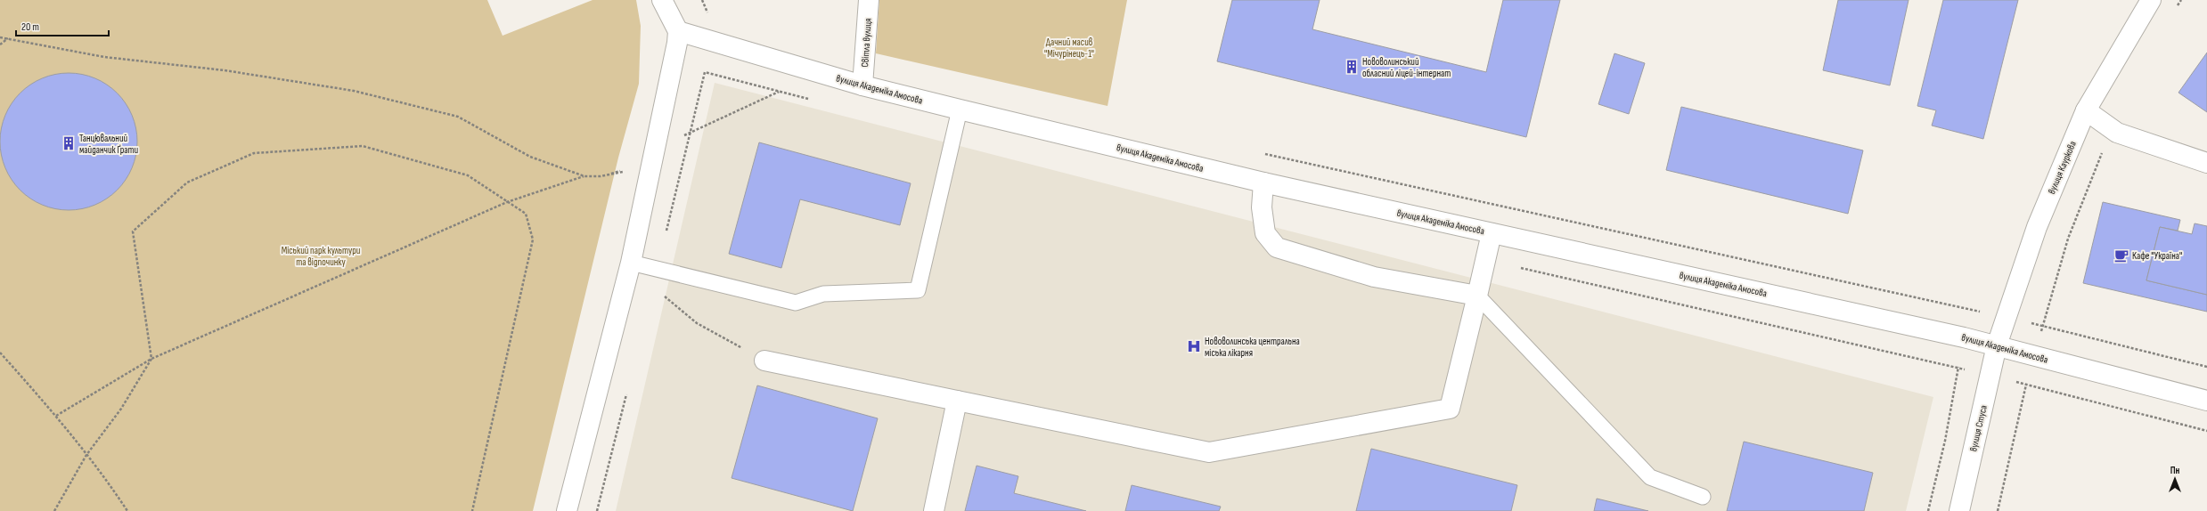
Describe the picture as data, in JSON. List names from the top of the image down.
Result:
{
  "streets": {
    "street": [
      "Світла вулиця",
      "вулиця Академіка Амосова",
      "вулиця Кауркова",
      "вулиця Стуса"
    ]
  },
  "crossings": [
    ["Світла вулиця", "вулиця Академіка Амосова"],
    ["вулиця Академіка Амосова", "вулиця Кауркова"],
    ["вулиця Академіка Амосова", "вулиця Стуса"],
    ["вулиця Кауркова", "вулиця Стуса"]
  ],
  "parks": ["Дачний масив \"Мічурінець-1\"", "Міський парк культури та відпочинку"],
  "places": {
    "building": ["Нововолинський обласний ліцей-інтернат", "Танцювальний майданчик Ґрати"],
    "cafe": ["Кафе \"Україна\""],
    "hospital": ["Нововолинська центральна міська лікарня"]
  },
  "scale_bar": "20 m",
  "north": "top"
}
